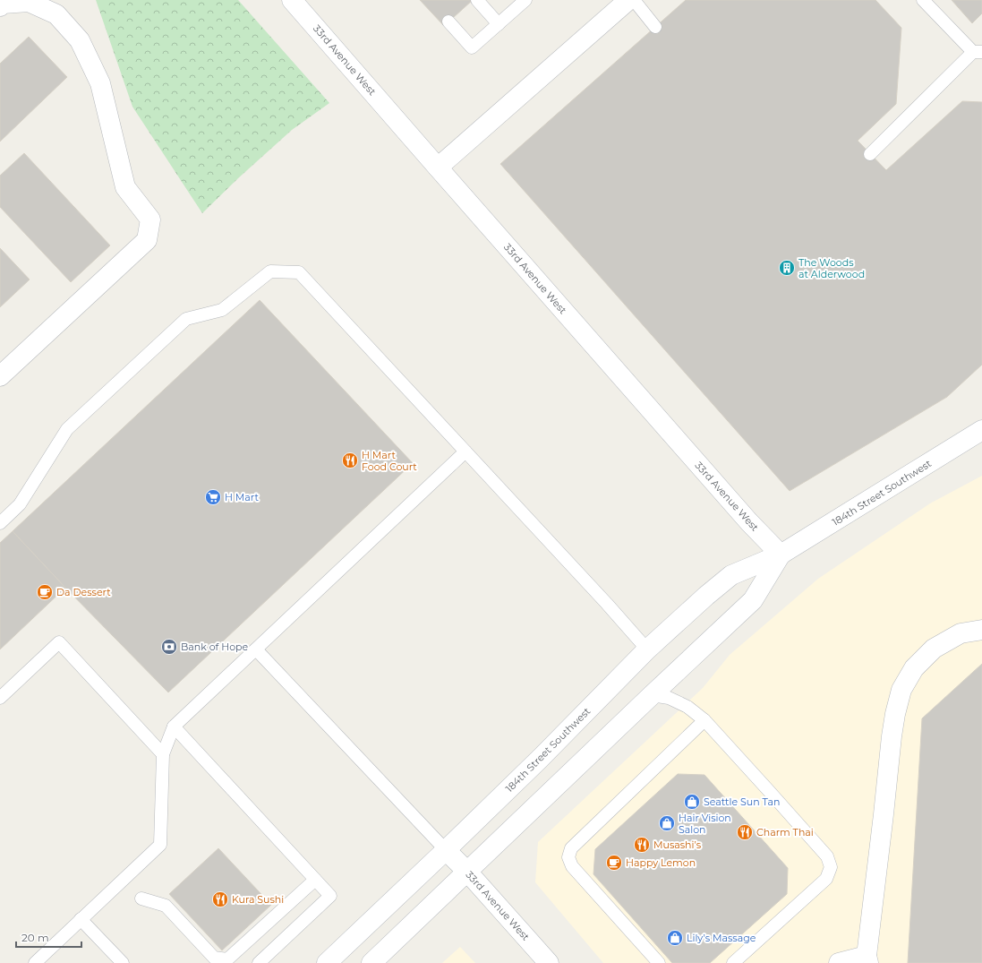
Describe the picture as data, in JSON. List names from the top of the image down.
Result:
{
  "streets": {
    "street": ["33rd Avenue West", "184th Street Southwest"]
  },
  "crossings": [
    ["33rd Avenue West", "184th Street Southwest"]
  ],
  "places": {
    "building": ["The Woods at Alderwood"],
    "restaurant": [
      "H Mart Food Court",
      "Charm Thai",
      "Musashi’s",
      "Kura Sushi"
    ],
    "supermarket": ["H Mart"],
    "cafe": ["Da Dessert", "Happy Lemon"],
    "bank": ["Bank of Hope"],
    "shop": ["Seattle Sun Tan", "Hair Vision Salon", "Lily’s Massage"]
  },
  "scale_bar": "20 m"
}
